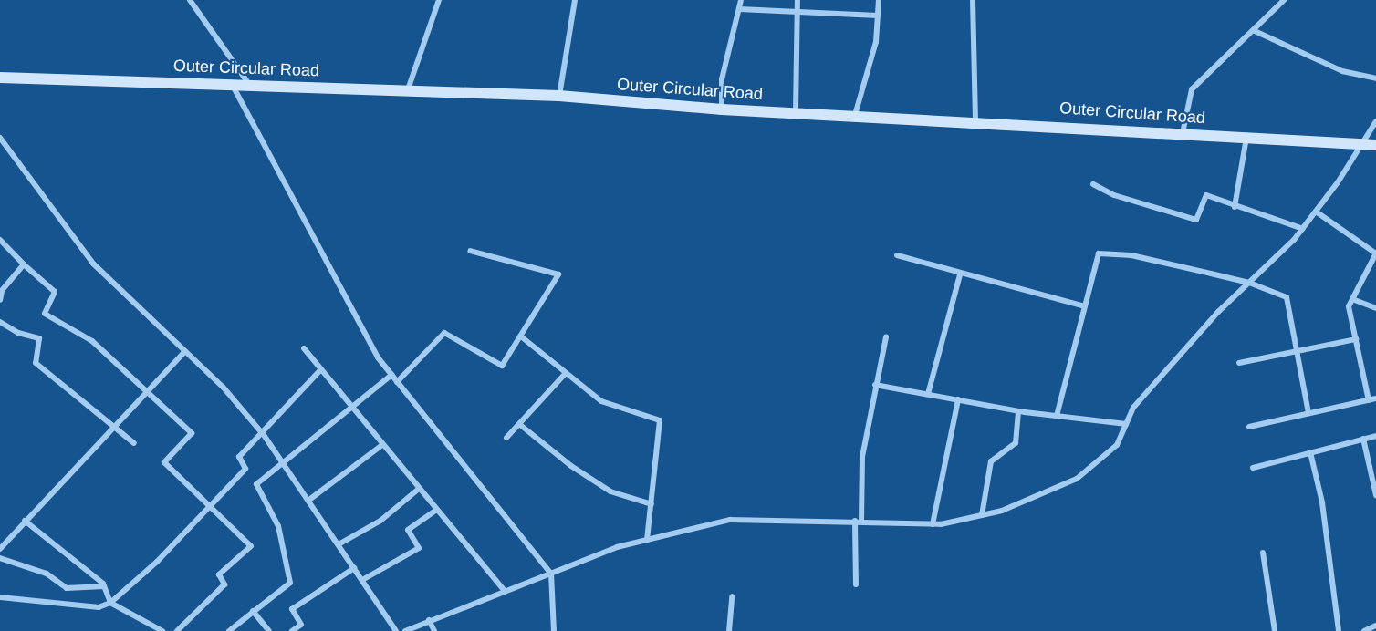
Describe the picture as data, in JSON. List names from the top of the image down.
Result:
{
  "streets": {
    "street": ["Outer Circular Road"]
  }
}
